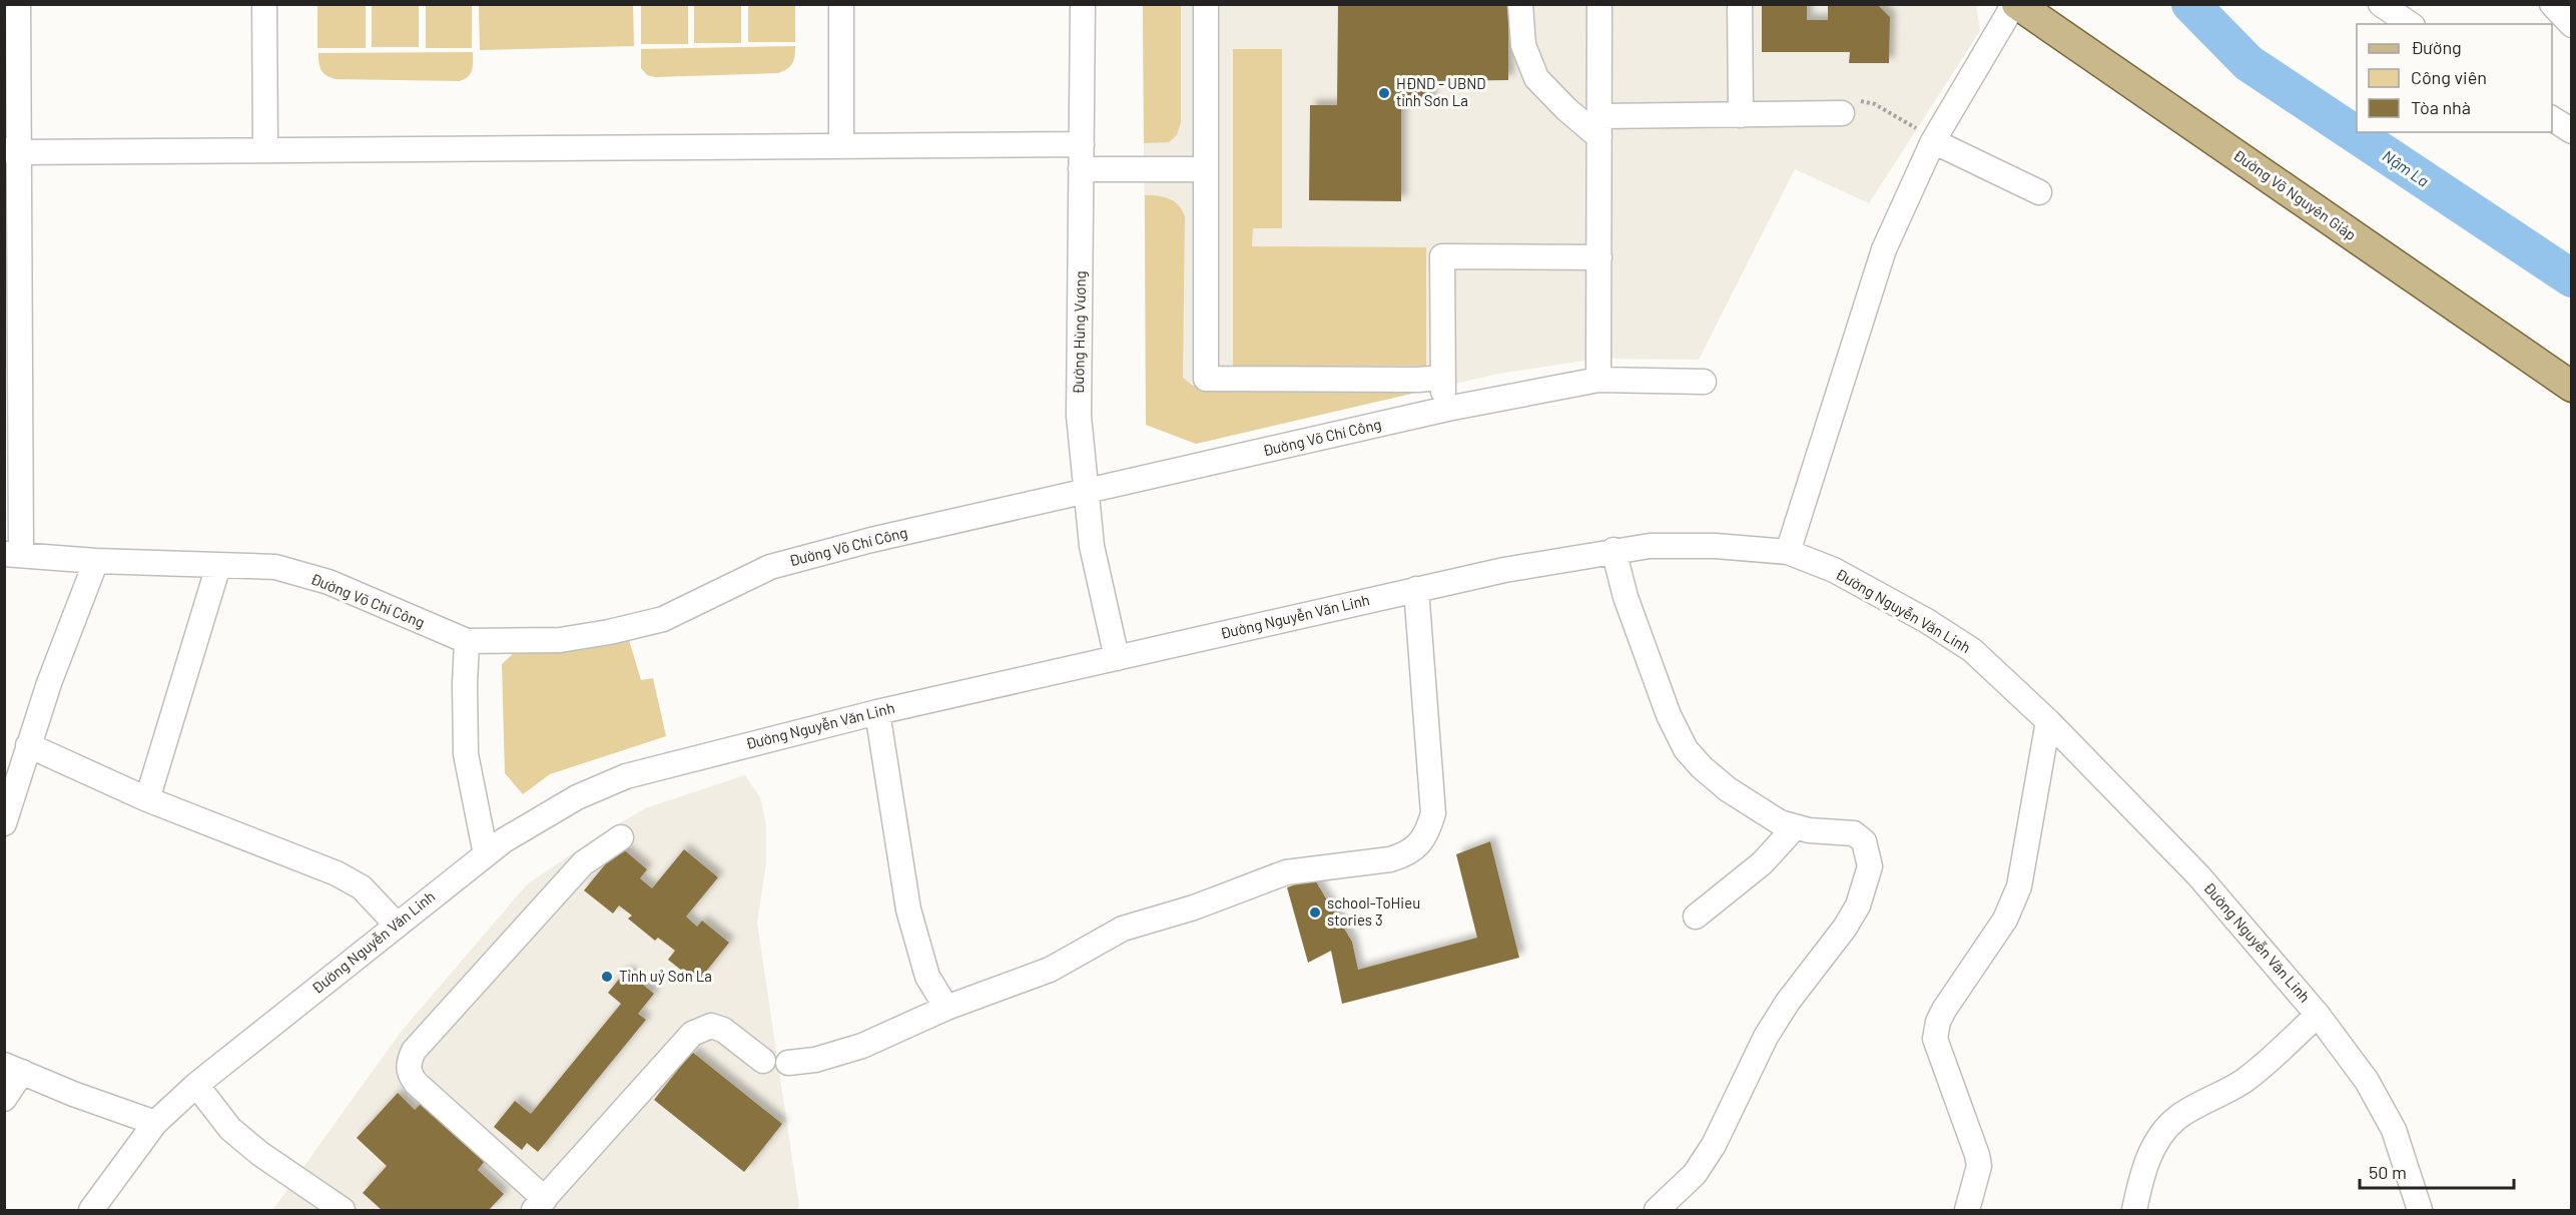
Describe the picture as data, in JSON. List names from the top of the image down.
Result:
{
  "streets": {
    "main road": ["Đường Võ Nguyên Giáp"],
    "street": ["Đường Hùng Vương", "Đường Võ Chí Công", "Đường Nguyễn Văn Linh"]
  },
  "crossings": [
    ["Đường Hùng Vương", "Đường Võ Chí Công"],
    ["Đường Hùng Vương", "Đường Nguyễn Văn Linh"]
  ],
  "water": ["Nậm La"],
  "places": ["HĐND - UBND tỉnh Sơn La", "school-ToHieu stories 3", "Tỉnh uỷ Sơn La"],
  "legend": ["Đường", "Công viên", "Tòa nhà"],
  "scale_bar": "50 m"
}
